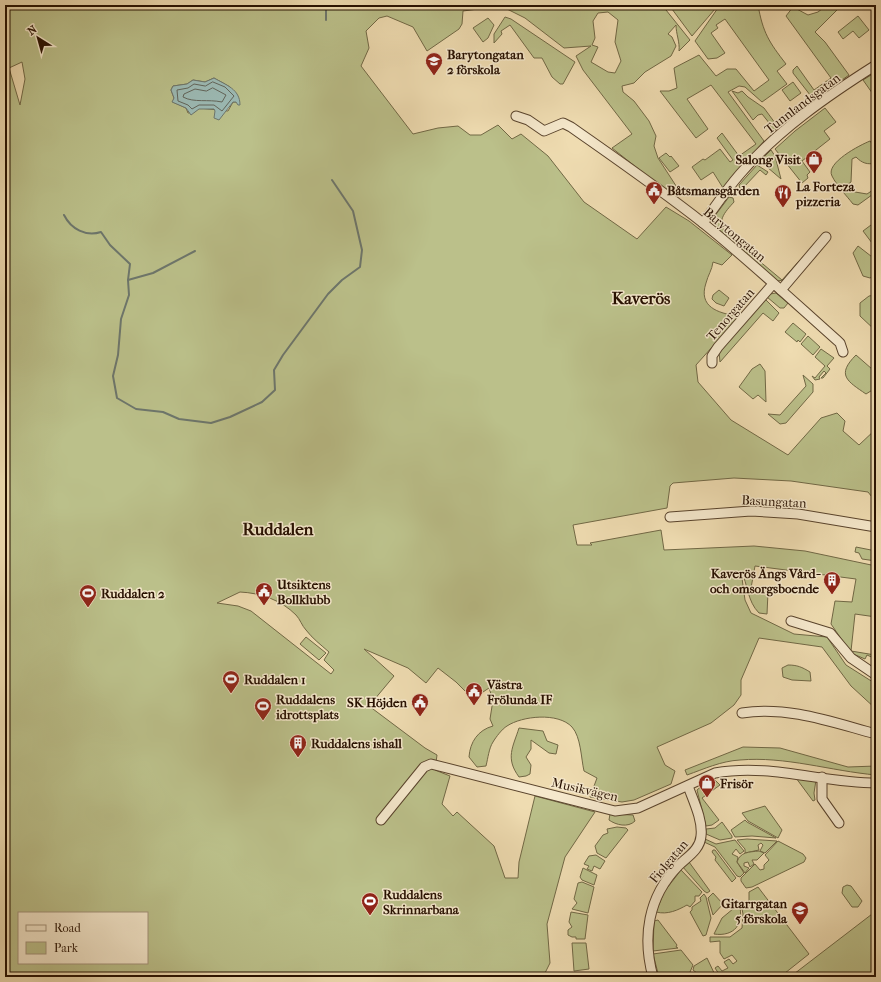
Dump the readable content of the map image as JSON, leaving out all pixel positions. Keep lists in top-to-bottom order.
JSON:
{
  "streets": {
    "street": [
      "Tunnlandsgatan",
      "Barytongatan",
      "Tenorgatan",
      "Basungatan",
      "Musikvägen",
      "Fiolgatan"
    ]
  },
  "crossings": [
    ["Tunnlandsgatan", "Barytongatan"],
    ["Barytongatan", "Tenorgatan"],
    ["Musikvägen", "Fiolgatan"]
  ],
  "districts": ["Kaverös", "Ruddalen"],
  "places": {
    "school or university": ["Barytongatan 2 förskola", "Gitarrgatan 5 förskola"],
    "shop": ["Salong Visit", "Frisör"],
    "public building": [
      "Båtsmansgården",
      "Utsiktens Bollklubb",
      "Västra Frölunda IF",
      "SK Höjden"
    ],
    "restaurant": ["La Forteza pizzeria"],
    "building": ["Kaverös Ängs Vård- och omsorgsboende", "Ruddalens ishall"],
    "sports": [
      "Ruddalen 2",
      "Ruddalen 1",
      "Ruddalens idrottsplats",
      "Ruddalens Skrinnarbana"
    ]
  },
  "legend": ["Road", "Park"],
  "north": "top left"
}
